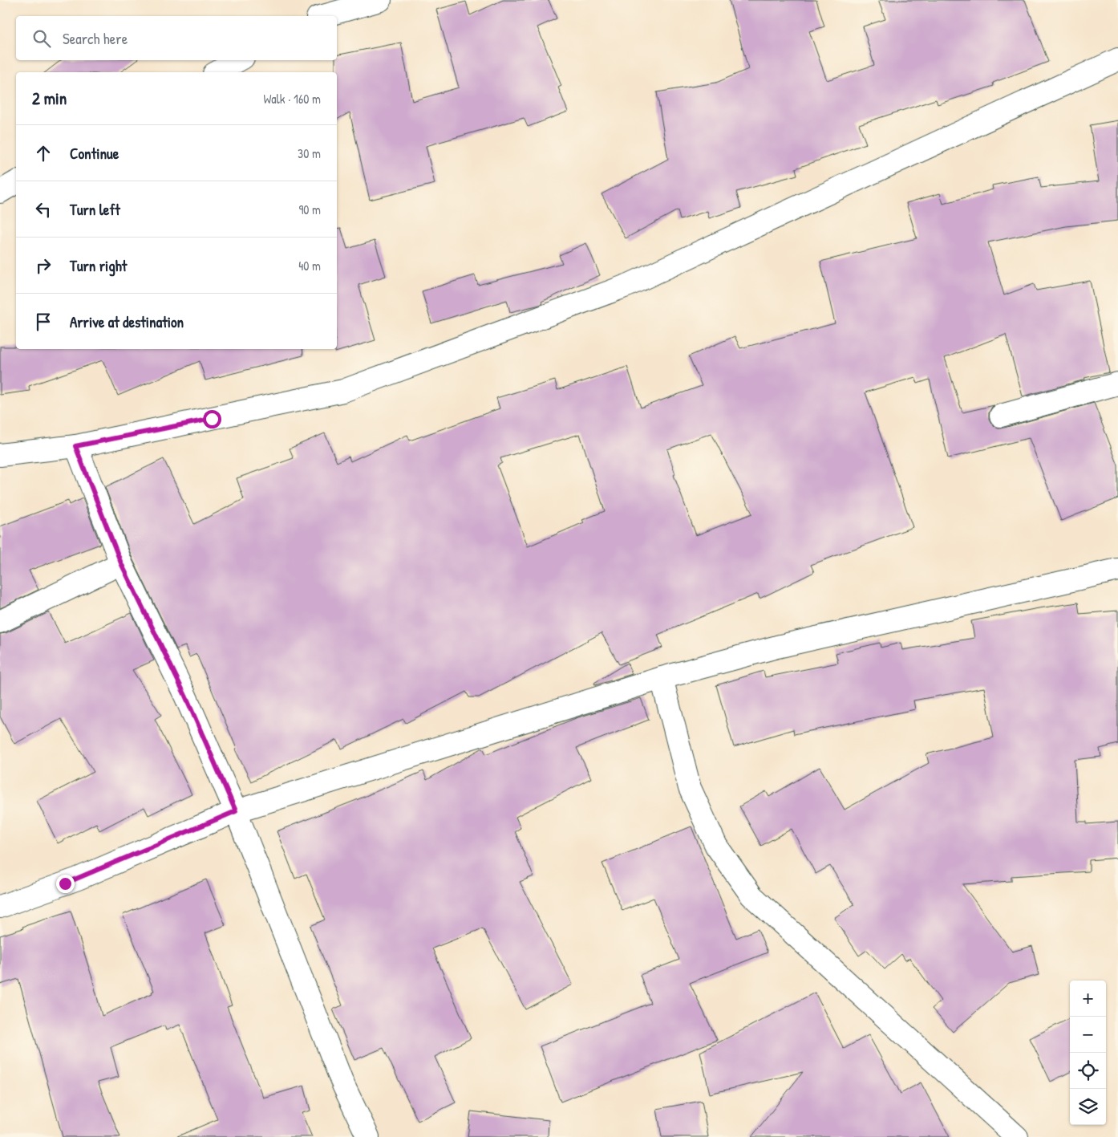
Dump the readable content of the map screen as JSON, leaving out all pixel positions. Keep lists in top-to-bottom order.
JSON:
{
  "page": {
    "search": "Search here",
    "heading": ["2 min", "Walk · 160 m"],
    "list": [
      ["Continue", "30 m"],
      ["Turn left", "90 m"],
      ["Turn right", "40 m"],
      "Arrive at destination"
    ],
    "map_buttons": ["+", "−"]
  }
}
